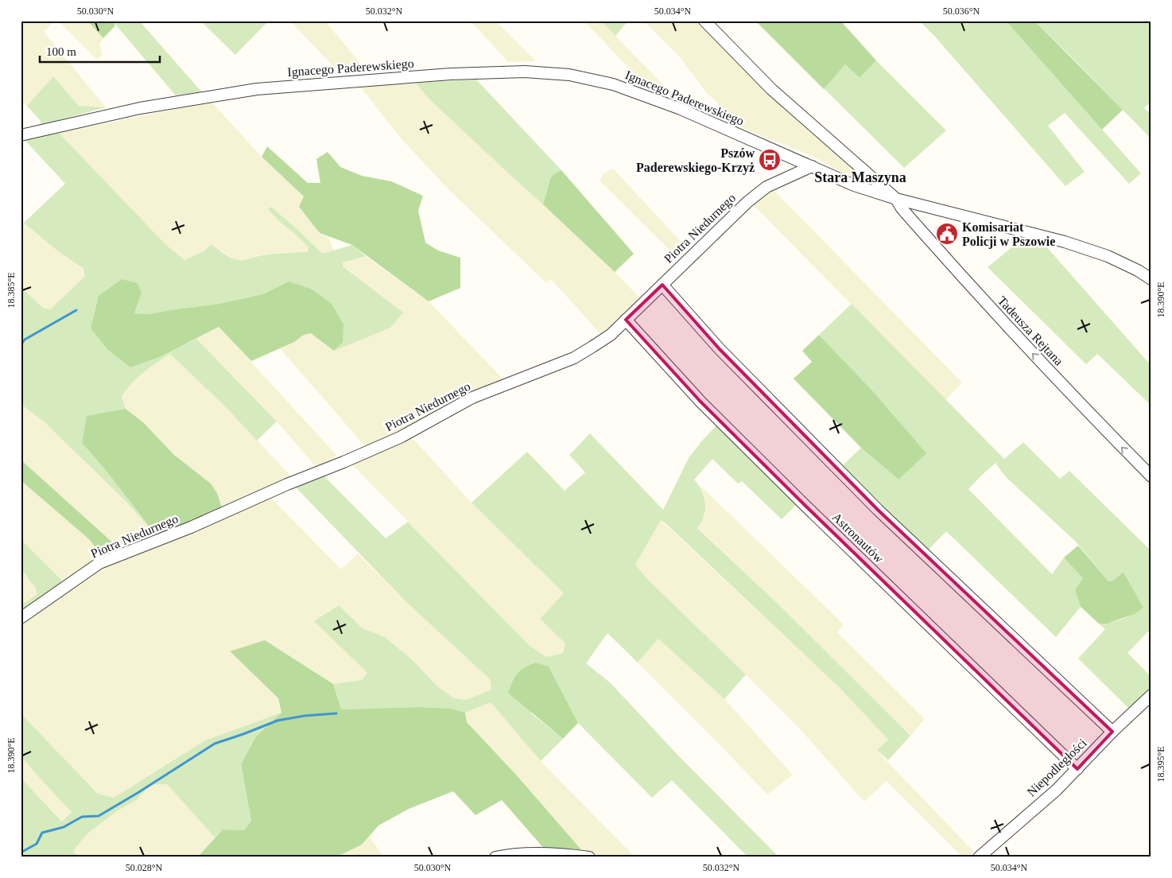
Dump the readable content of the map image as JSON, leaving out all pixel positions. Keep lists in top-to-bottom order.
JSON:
{
  "streets": {
    "street": [
      "Ignacego Paderewskiego",
      "Piotra Niedurnego",
      "Tadeusza Rejtana",
      "Astronautów",
      "Niepodległości"
    ]
  },
  "crossings": [
    ["Ignacego Paderewskiego", "Piotra Niedurnego"],
    ["Ignacego Paderewskiego", "Tadeusza Rejtana"],
    ["Piotra Niedurnego", "Astronautów"],
    ["Astronautów", "Niepodległości"]
  ],
  "one_way": ["Tadeusza Rejtana"],
  "districts": ["Stara Maszyna"],
  "places": {
    "bus stop": ["Pszów Paderewskiego-Krzyż"],
    "public building": ["Komisariat Policji w Pszowie"]
  },
  "scale_bar": "100 m",
  "coordinates": [
    "50.030°N",
    "50.032°N",
    "50.034°N",
    "50.036°N",
    "18.385°E",
    "18.390°E",
    "18.395°E",
    "50.028°N"
  ]
}
